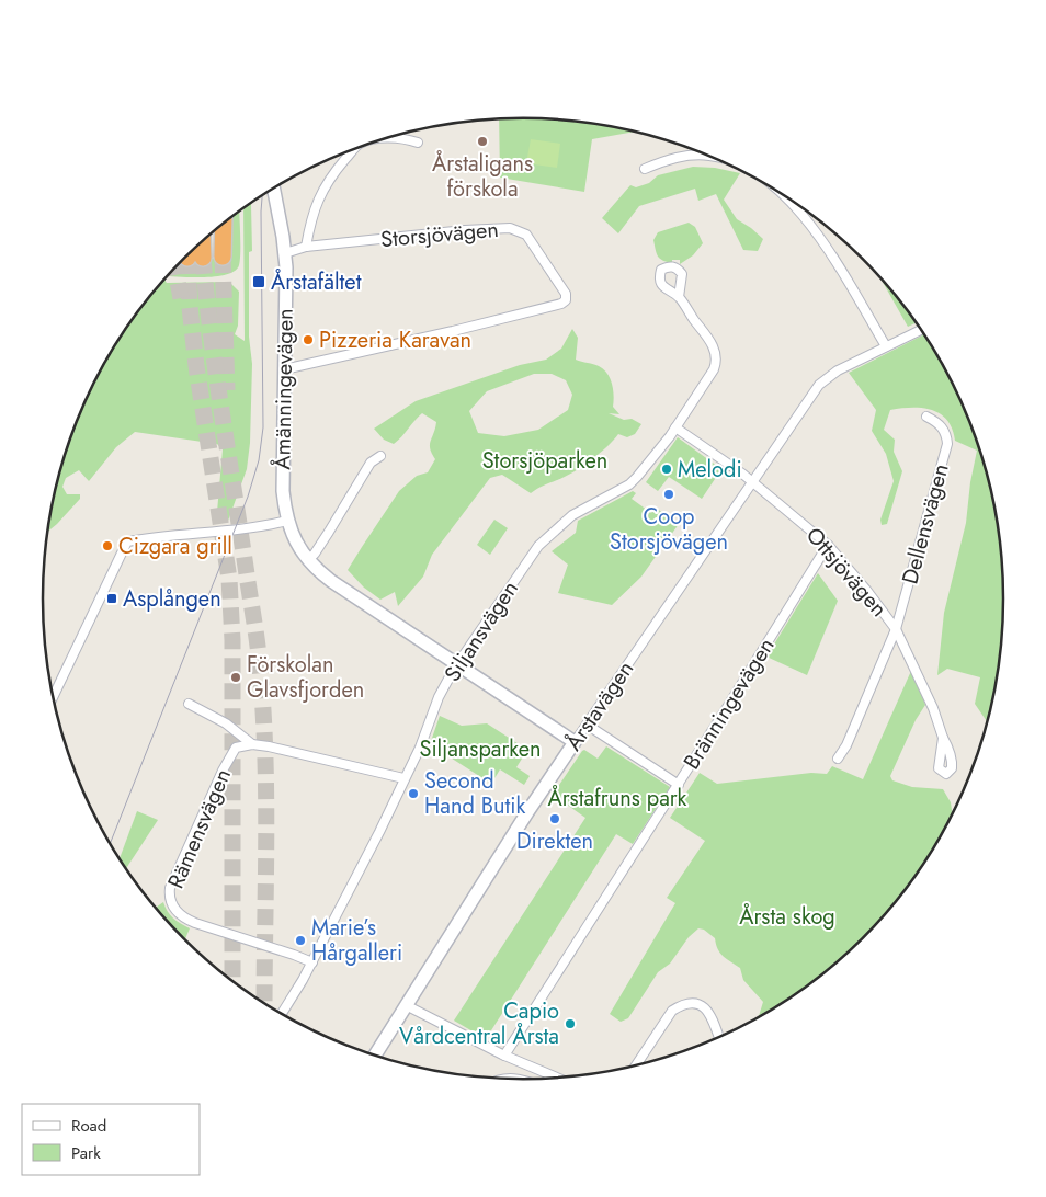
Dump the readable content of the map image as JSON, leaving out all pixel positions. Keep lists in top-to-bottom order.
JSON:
{
  "streets": {
    "street": [
      "Storsjövägen",
      "Åmänningevägen",
      "Dellensvägen",
      "Ottsjövägen",
      "Siljansvägen",
      "Bränningevägen",
      "Årstavägen",
      "Rämensvägen"
    ]
  },
  "crossings": [
    ["Storsjövägen", "Åmänningevägen"],
    ["Åmänningevägen", "Siljansvägen"],
    ["Åmänningevägen", "Årstavägen"],
    ["Dellensvägen", "Ottsjövägen"],
    ["Ottsjövägen", "Siljansvägen"],
    ["Ottsjövägen", "Bränningevägen"],
    ["Ottsjövägen", "Årstavägen"],
    ["Siljansvägen", "Rämensvägen"]
  ],
  "parks": [
    "Storsjöparken",
    "Siljansparken",
    "Årstafruns park",
    "Årsta skog"
  ],
  "places": {
    "other": [
      "Årstaligans förskola",
      "Pizzeria Karavan",
      "Melodi",
      "Coop Storsjövägen",
      "Cizgara grill",
      "Förskolan Glavsfjorden",
      "Second Hand Butik",
      "Direkten",
      "Marie’s Hårgalleri",
      "Capio Vårdcentral Årsta"
    ],
    "transit": ["Årstafältet", "Asplången"]
  },
  "legend": ["Road", "Park"]
}
